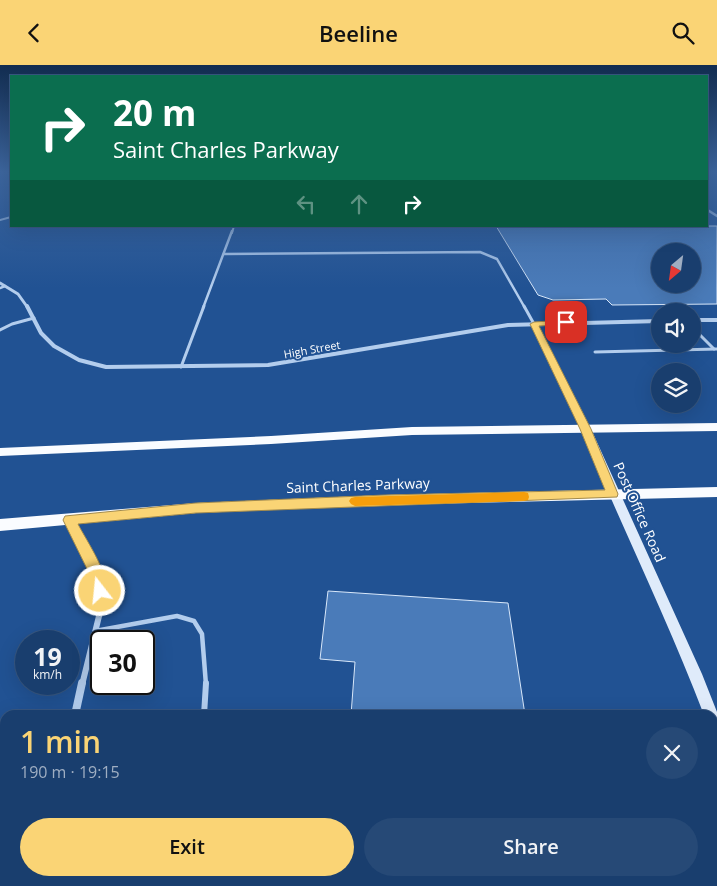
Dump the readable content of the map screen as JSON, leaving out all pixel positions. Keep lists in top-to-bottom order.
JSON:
{
  "streets": {
    "main road": ["Saint Charles Parkway"],
    "street": ["High Street", "Post Office Road"]
  },
  "crossings": [
    ["High Street", "Post Office Road"],
    ["Saint Charles Parkway", "Post Office Road"]
  ],
  "north": "bottom left",
  "page": {
    "header": "Beeline",
    "turn": ["20 m", "Saint Charles Parkway"],
    "speed": "19 km/h",
    "limit": "30",
    "heading": ["1 min", "190 m · 19:15"],
    "buttons": ["Exit", "Share"]
  }
}
